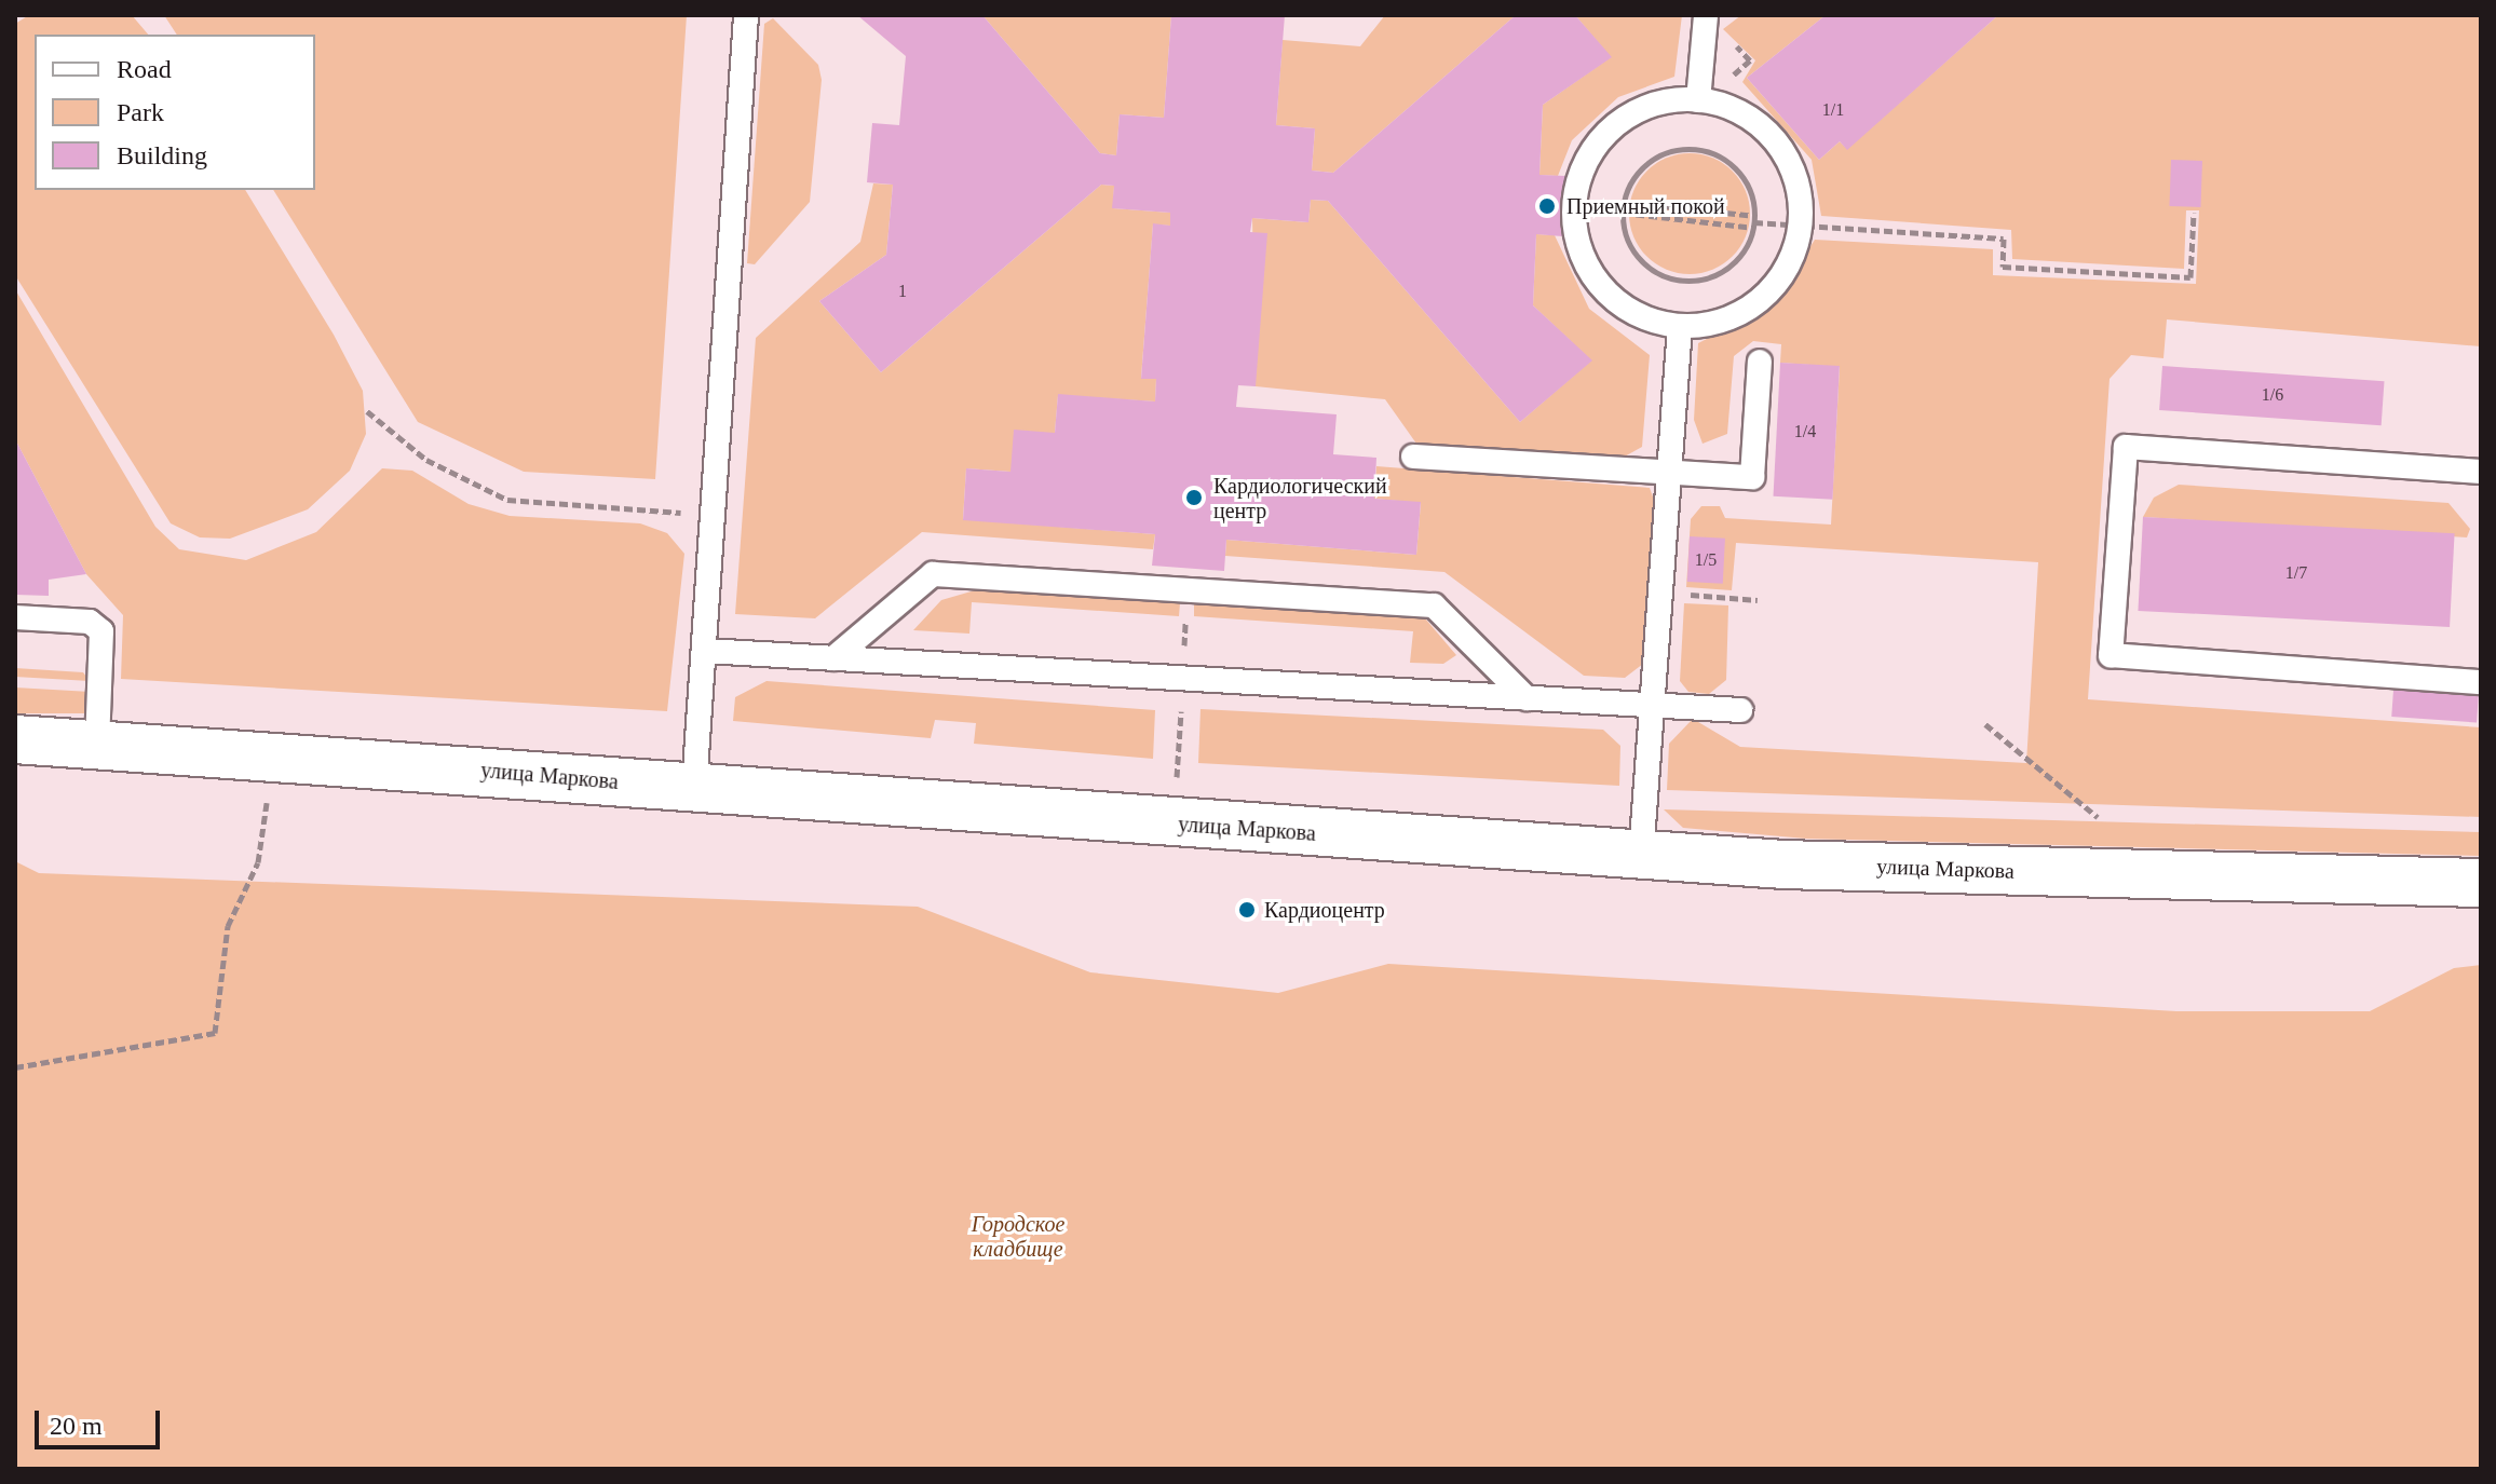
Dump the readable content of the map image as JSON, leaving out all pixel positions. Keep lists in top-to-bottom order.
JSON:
{
  "streets": {
    "street": ["улица Маркова"]
  },
  "parks": ["Городское кладбище"],
  "places": ["Приемный покой", "Кардиологический центр", "Кардиоцентр"],
  "house_numbers": [
    "1/1",
    "1",
    "1/6",
    "1/4",
    "1/5",
    "1/7"
  ],
  "legend": ["Road", "Park", "Building"],
  "scale_bar": "20 m"
}
